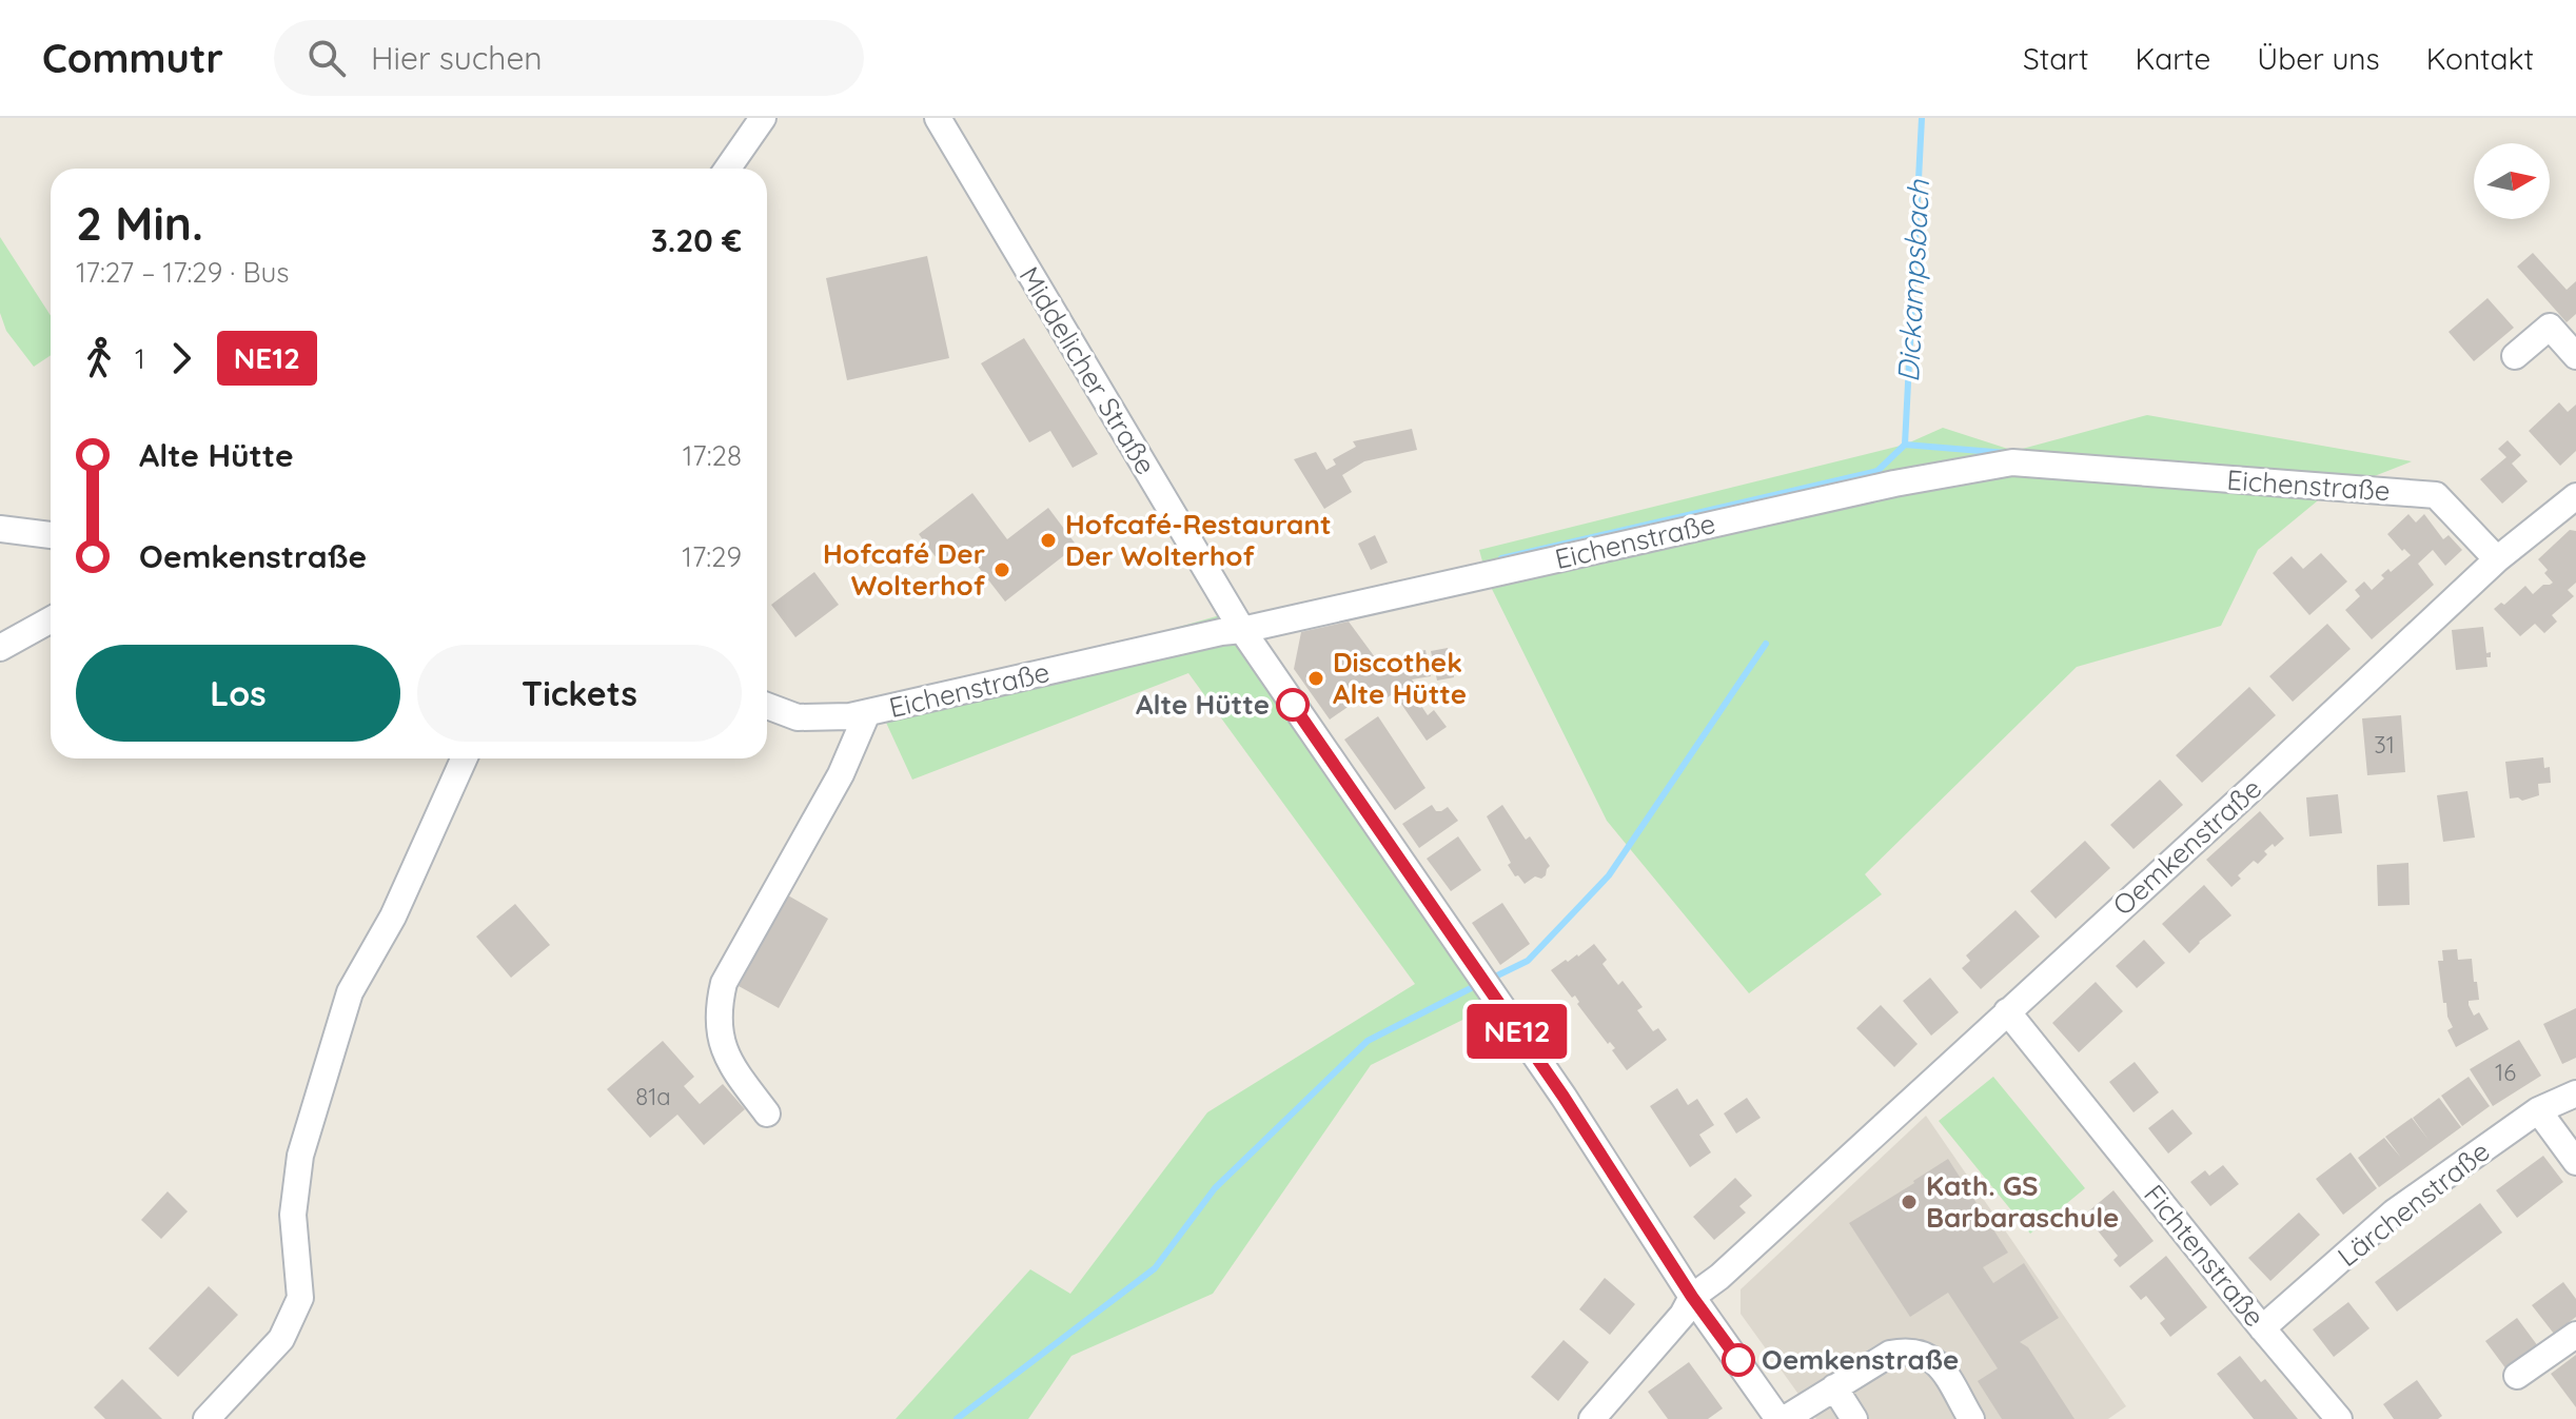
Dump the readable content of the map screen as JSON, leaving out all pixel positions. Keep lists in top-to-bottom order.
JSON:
{
  "streets": {
    "street": [
      "Middelicher Straße",
      "Eichenstraße",
      "Oemkenstraße",
      "Lärchenstraße",
      "Fichtenstraße"
    ]
  },
  "crossings": [
    ["Middelicher Straße", "Eichenstraße"],
    ["Middelicher Straße", "Oemkenstraße"],
    ["Eichenstraße", "Oemkenstraße"],
    ["Oemkenstraße", "Fichtenstraße"],
    ["Lärchenstraße", "Fichtenstraße"]
  ],
  "water": ["Dickampsbach"],
  "places": [
    "Hofcafé-Restaurant Der Wolterhof",
    "Hofcafé Der Wolterhof",
    "Discothek Alte Hütte",
    "Alte Hütte",
    "Kath. GS Barbaraschule",
    "Oemkenstraße"
  ],
  "lines": ["bus line NE12"],
  "house_numbers": ["31", "16", "81a"],
  "north": "right",
  "page": {
    "header": "Commutr",
    "search": "Hier suchen",
    "nav": [
      "Start",
      "Karte",
      "Über uns",
      "Kontakt"
    ],
    "on_map": "NE12",
    "heading": ["2 Min.", "17:27 – 17:29 · Bus", "3.20 €"],
    "legs": ["1", "NE12"],
    "list": [
      {
        "name": "Alte Hütte",
        "value": "17:28"
      },
      {
        "name": "Oemkenstraße",
        "value": "17:29"
      }
    ],
    "buttons": ["Los", "Tickets"]
  }
}
